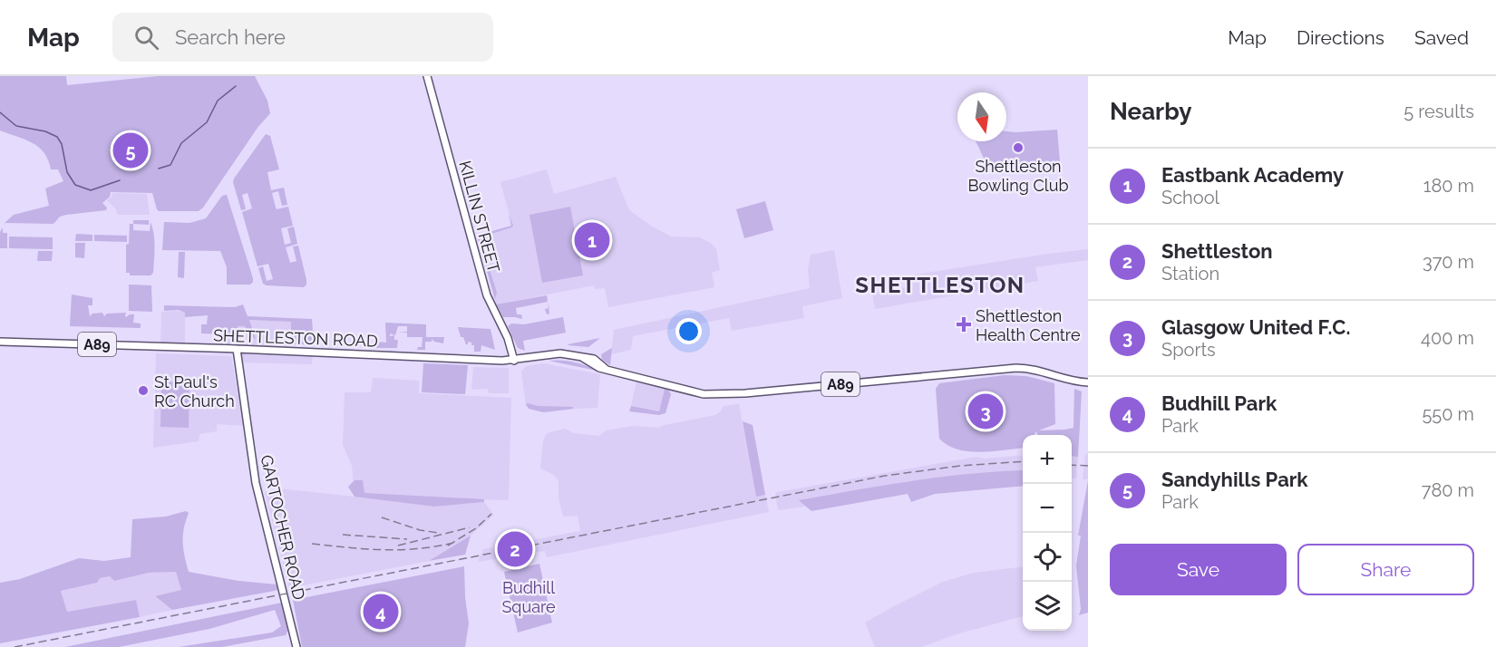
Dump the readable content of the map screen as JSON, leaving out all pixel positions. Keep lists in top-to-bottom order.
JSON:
{
  "streets": {
    "main road": [
      "KILLIN STREET",
      "SHETTLESTON ROAD",
      "A89",
      "GARTOCHER ROAD"
    ]
  },
  "crossings": [
    ["KILLIN STREET", "SHETTLESTON ROAD"],
    ["SHETTLESTON ROAD", "GARTOCHER ROAD"]
  ],
  "districts": ["SHETTLESTON"],
  "parks": ["Budhill Square"],
  "places": {
    "other": ["Shettleston Bowling Club", "St Paul's RC Church"],
    "health": ["Shettleston Health Centre"]
  },
  "north": "bottom",
  "page": {
    "header": "Map",
    "search": "Search here",
    "nav": ["Map", "Directions", "Saved"],
    "heading": ["Nearby", "5 results"],
    "pins": [
      "5",
      "1",
      "3",
      "2",
      "4"
    ],
    "list": [
      {
        "mark": "1",
        "name": "Eastbank Academy",
        "note": "School",
        "value": "180 m"
      },
      {
        "mark": "2",
        "name": "Shettleston",
        "note": "Station",
        "value": "370 m"
      },
      {
        "mark": "3",
        "name": "Glasgow United F.C.",
        "note": "Sports",
        "value": "400 m"
      },
      {
        "mark": "4",
        "name": "Budhill Park",
        "note": "Park",
        "value": "550 m"
      },
      {
        "mark": "5",
        "name": "Sandyhills Park",
        "note": "Park",
        "value": "780 m"
      }
    ],
    "map_buttons": ["+", "−"],
    "buttons": ["Save", "Share"]
  }
}
